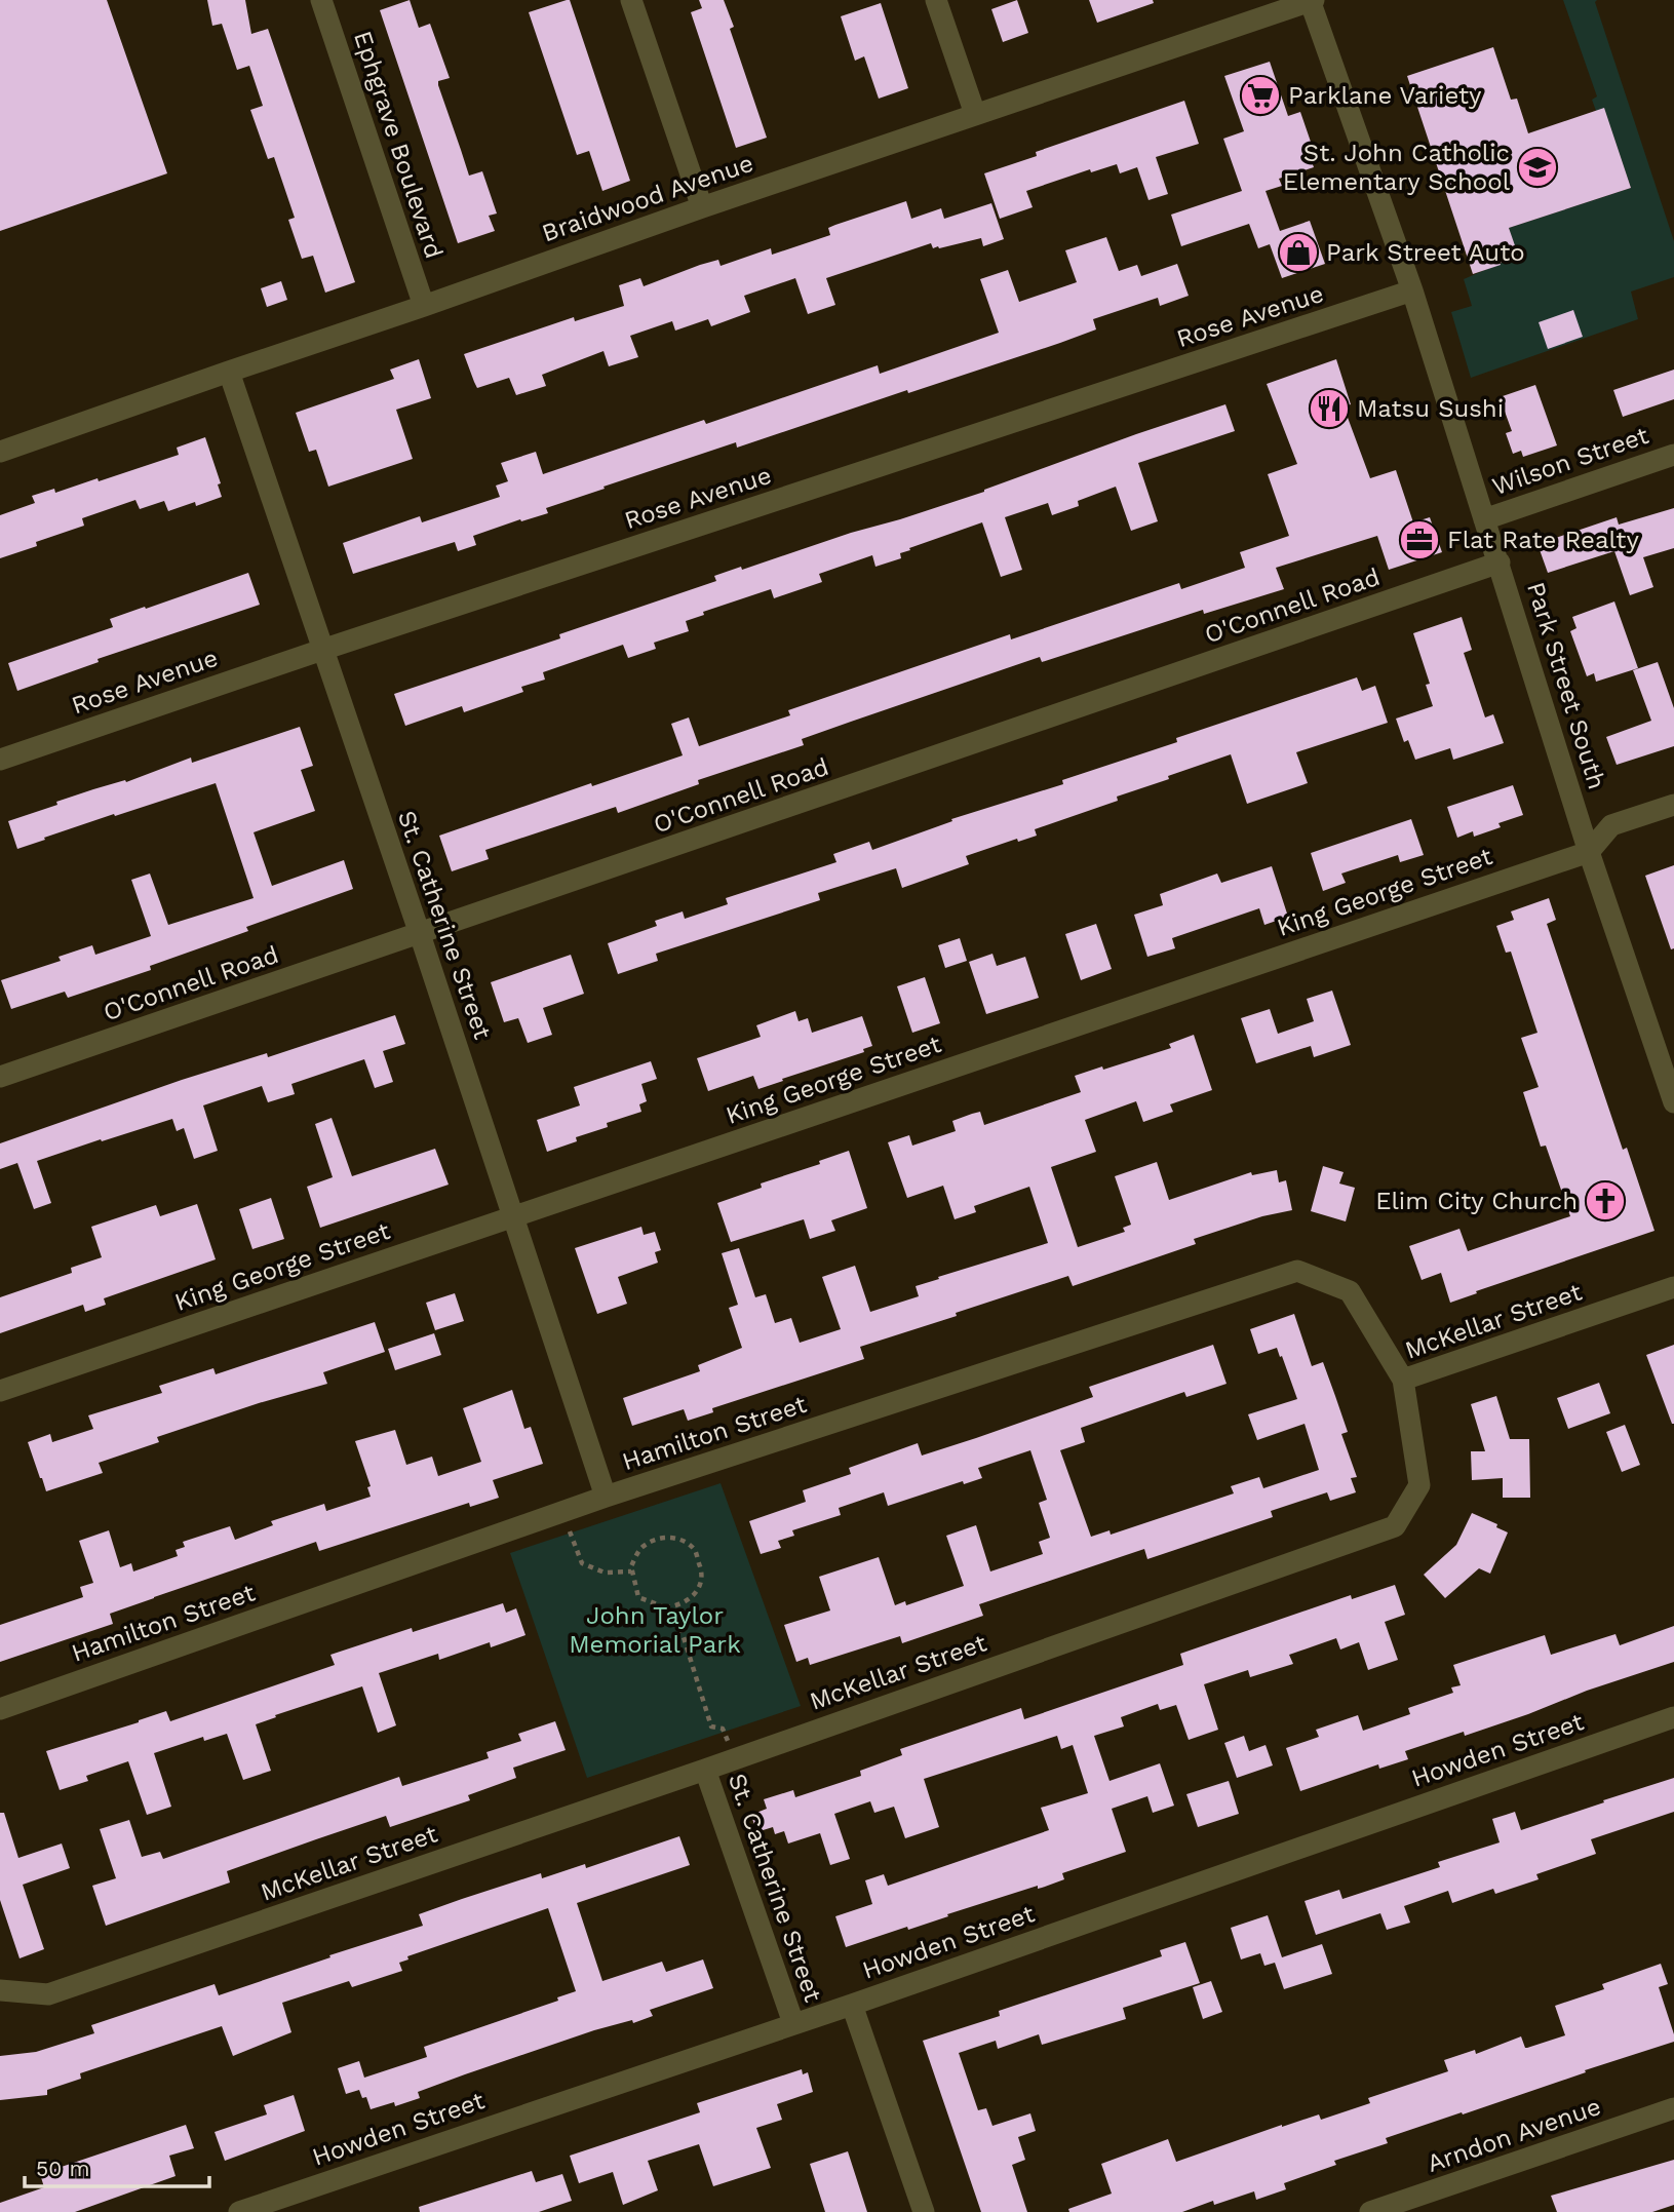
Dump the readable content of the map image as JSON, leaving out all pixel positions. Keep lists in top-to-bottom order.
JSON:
{
  "streets": {
    "street": [
      "Ephgrave Boulevard",
      "Braidwood Avenue",
      "Rose Avenue",
      "Wilson Street",
      "O'Connell Road",
      "Park Street South",
      "King George Street",
      "St. Catherine Street",
      "McKellar Street",
      "Hamilton Street",
      "Howden Street",
      "Arndon Avenue"
    ]
  },
  "crossings": [
    ["Ephgrave Boulevard", "Braidwood Avenue"],
    ["Braidwood Avenue", "Park Street South"],
    ["Braidwood Avenue", "St. Catherine Street"],
    ["Rose Avenue", "Park Street South"],
    ["Rose Avenue", "St. Catherine Street"],
    ["Wilson Street", "Park Street South"],
    ["O'Connell Road", "Park Street South"],
    ["O'Connell Road", "St. Catherine Street"],
    ["Park Street South", "King George Street"],
    ["King George Street", "St. Catherine Street"],
    ["St. Catherine Street", "McKellar Street"],
    ["St. Catherine Street", "Hamilton Street"],
    ["St. Catherine Street", "Howden Street"],
    ["McKellar Street", "Hamilton Street"]
  ],
  "parks": ["John Taylor Memorial Park"],
  "places": {
    "supermarket": ["Parklane Variety"],
    "school or university": ["St. John Catholic Elementary School"],
    "shop": ["Park Street Auto"],
    "restaurant": ["Matsu Sushi"],
    "office": ["Flat Rate Realty"],
    "church": ["Elim City Church"]
  },
  "scale_bar": "50 m"
}
